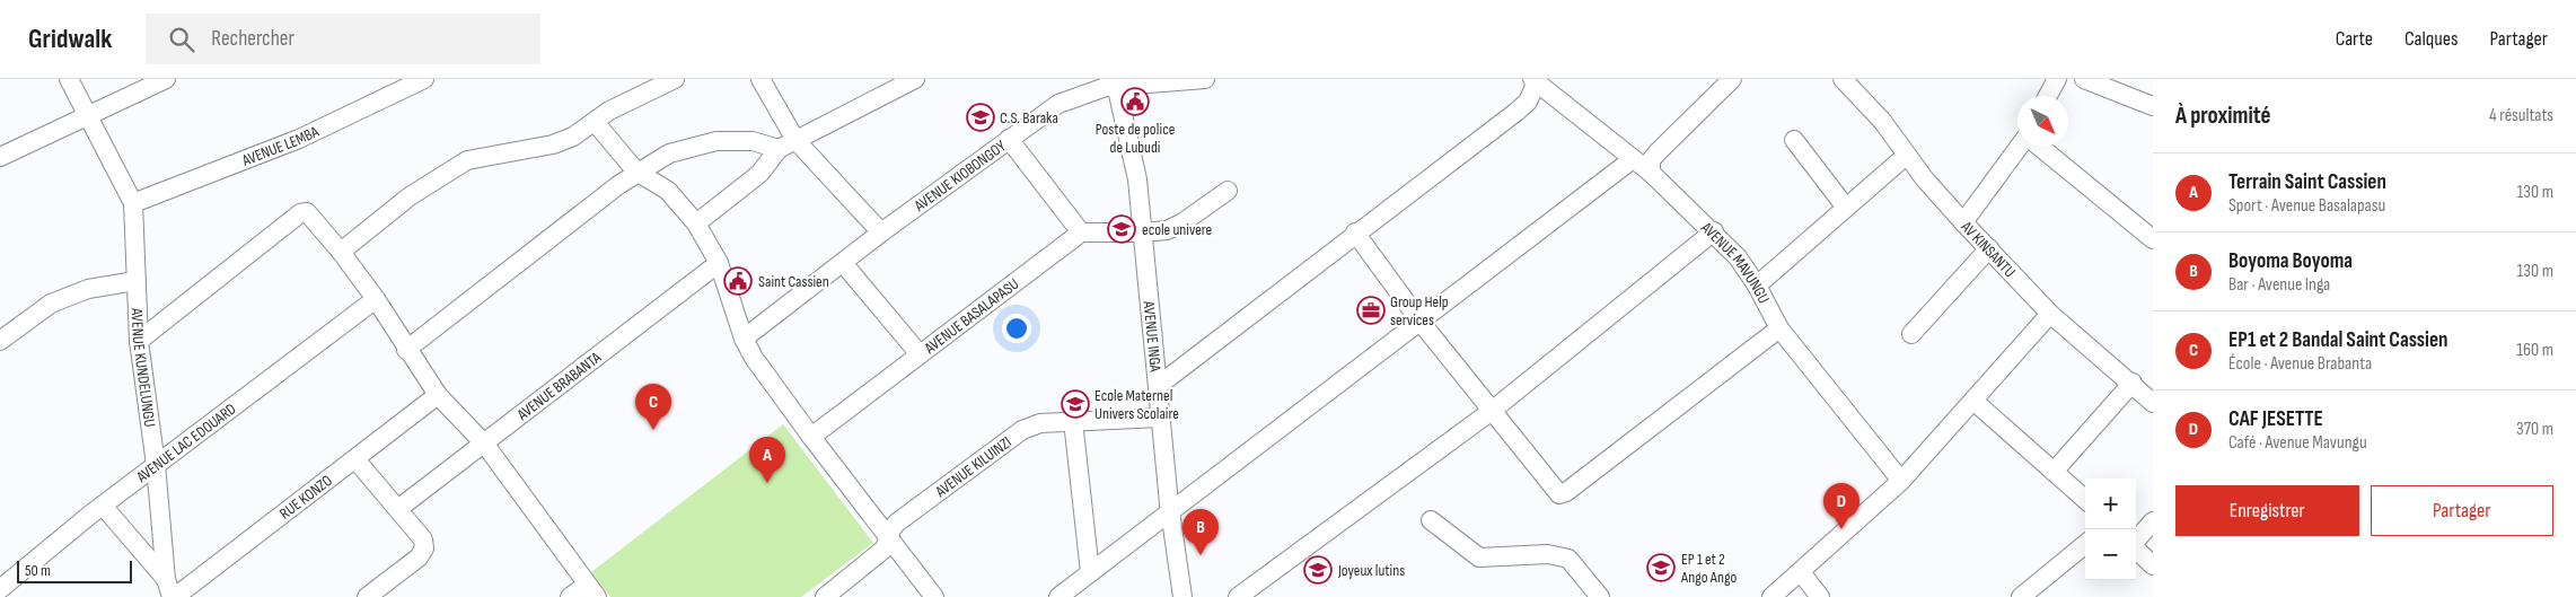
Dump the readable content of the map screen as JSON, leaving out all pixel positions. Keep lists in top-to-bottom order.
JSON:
{
  "streets": {
    "street": [
      "AVENUE LEMBA",
      "AVENUE KIOBONGOY",
      "AV KINSANTU",
      "AVENUE MAVUNGU",
      "AVENUE BASALAPASU",
      "AVENUE INGA",
      "AVENUE KUNDELUNGU",
      "AVENUE BRABANTA",
      "AVENUE LAC EDOUARD",
      "AVENUE KILUINZI",
      "RUE KONZO"
    ]
  },
  "crossings": [
    ["AVENUE LEMBA", "AVENUE KUNDELUNGU"],
    ["AVENUE KIOBONGOY", "AVENUE INGA"],
    ["AVENUE INGA", "AVENUE KILUINZI"],
    ["AVENUE KUNDELUNGU", "AVENUE LAC EDOUARD"],
    ["AVENUE KUNDELUNGU", "RUE KONZO"]
  ],
  "places": {
    "public building": ["Poste de police de Lubudi", "Saint Cassien"],
    "school or university": [
      "C.S. Baraka",
      "ecole univere",
      "Ecole Maternel Univers Scolaire",
      "EP 1 et 2 Ango Ango",
      "Joyeux lutins"
    ],
    "office": ["Group Help services"]
  },
  "scale_bar": "50 m",
  "north": "bottom right",
  "page": {
    "header": "Gridwalk",
    "search": "Rechercher",
    "nav": ["Carte", "Calques", "Partager"],
    "heading": ["À proximité", "4 résultats"],
    "list": [
      {
        "mark": "A",
        "name": "Terrain Saint Cassien",
        "note": "Sport · Avenue Basalapasu",
        "value": "130 m"
      },
      {
        "mark": "B",
        "name": "Boyoma Boyoma",
        "note": "Bar · Avenue Inga",
        "value": "130 m"
      },
      {
        "mark": "C",
        "name": "EP1 et 2 Bandal Saint Cassien",
        "note": "École · Avenue Brabanta",
        "value": "160 m"
      },
      {
        "mark": "D",
        "name": "CAF JESETTE",
        "note": "Café · Avenue Mavungu",
        "value": "370 m"
      }
    ],
    "pins": [
      "C",
      "A",
      "D",
      "B"
    ],
    "buttons": ["Enregistrer", "Partager"],
    "map_buttons": ["+", "−"],
    "scale": "50 m"
  }
}
